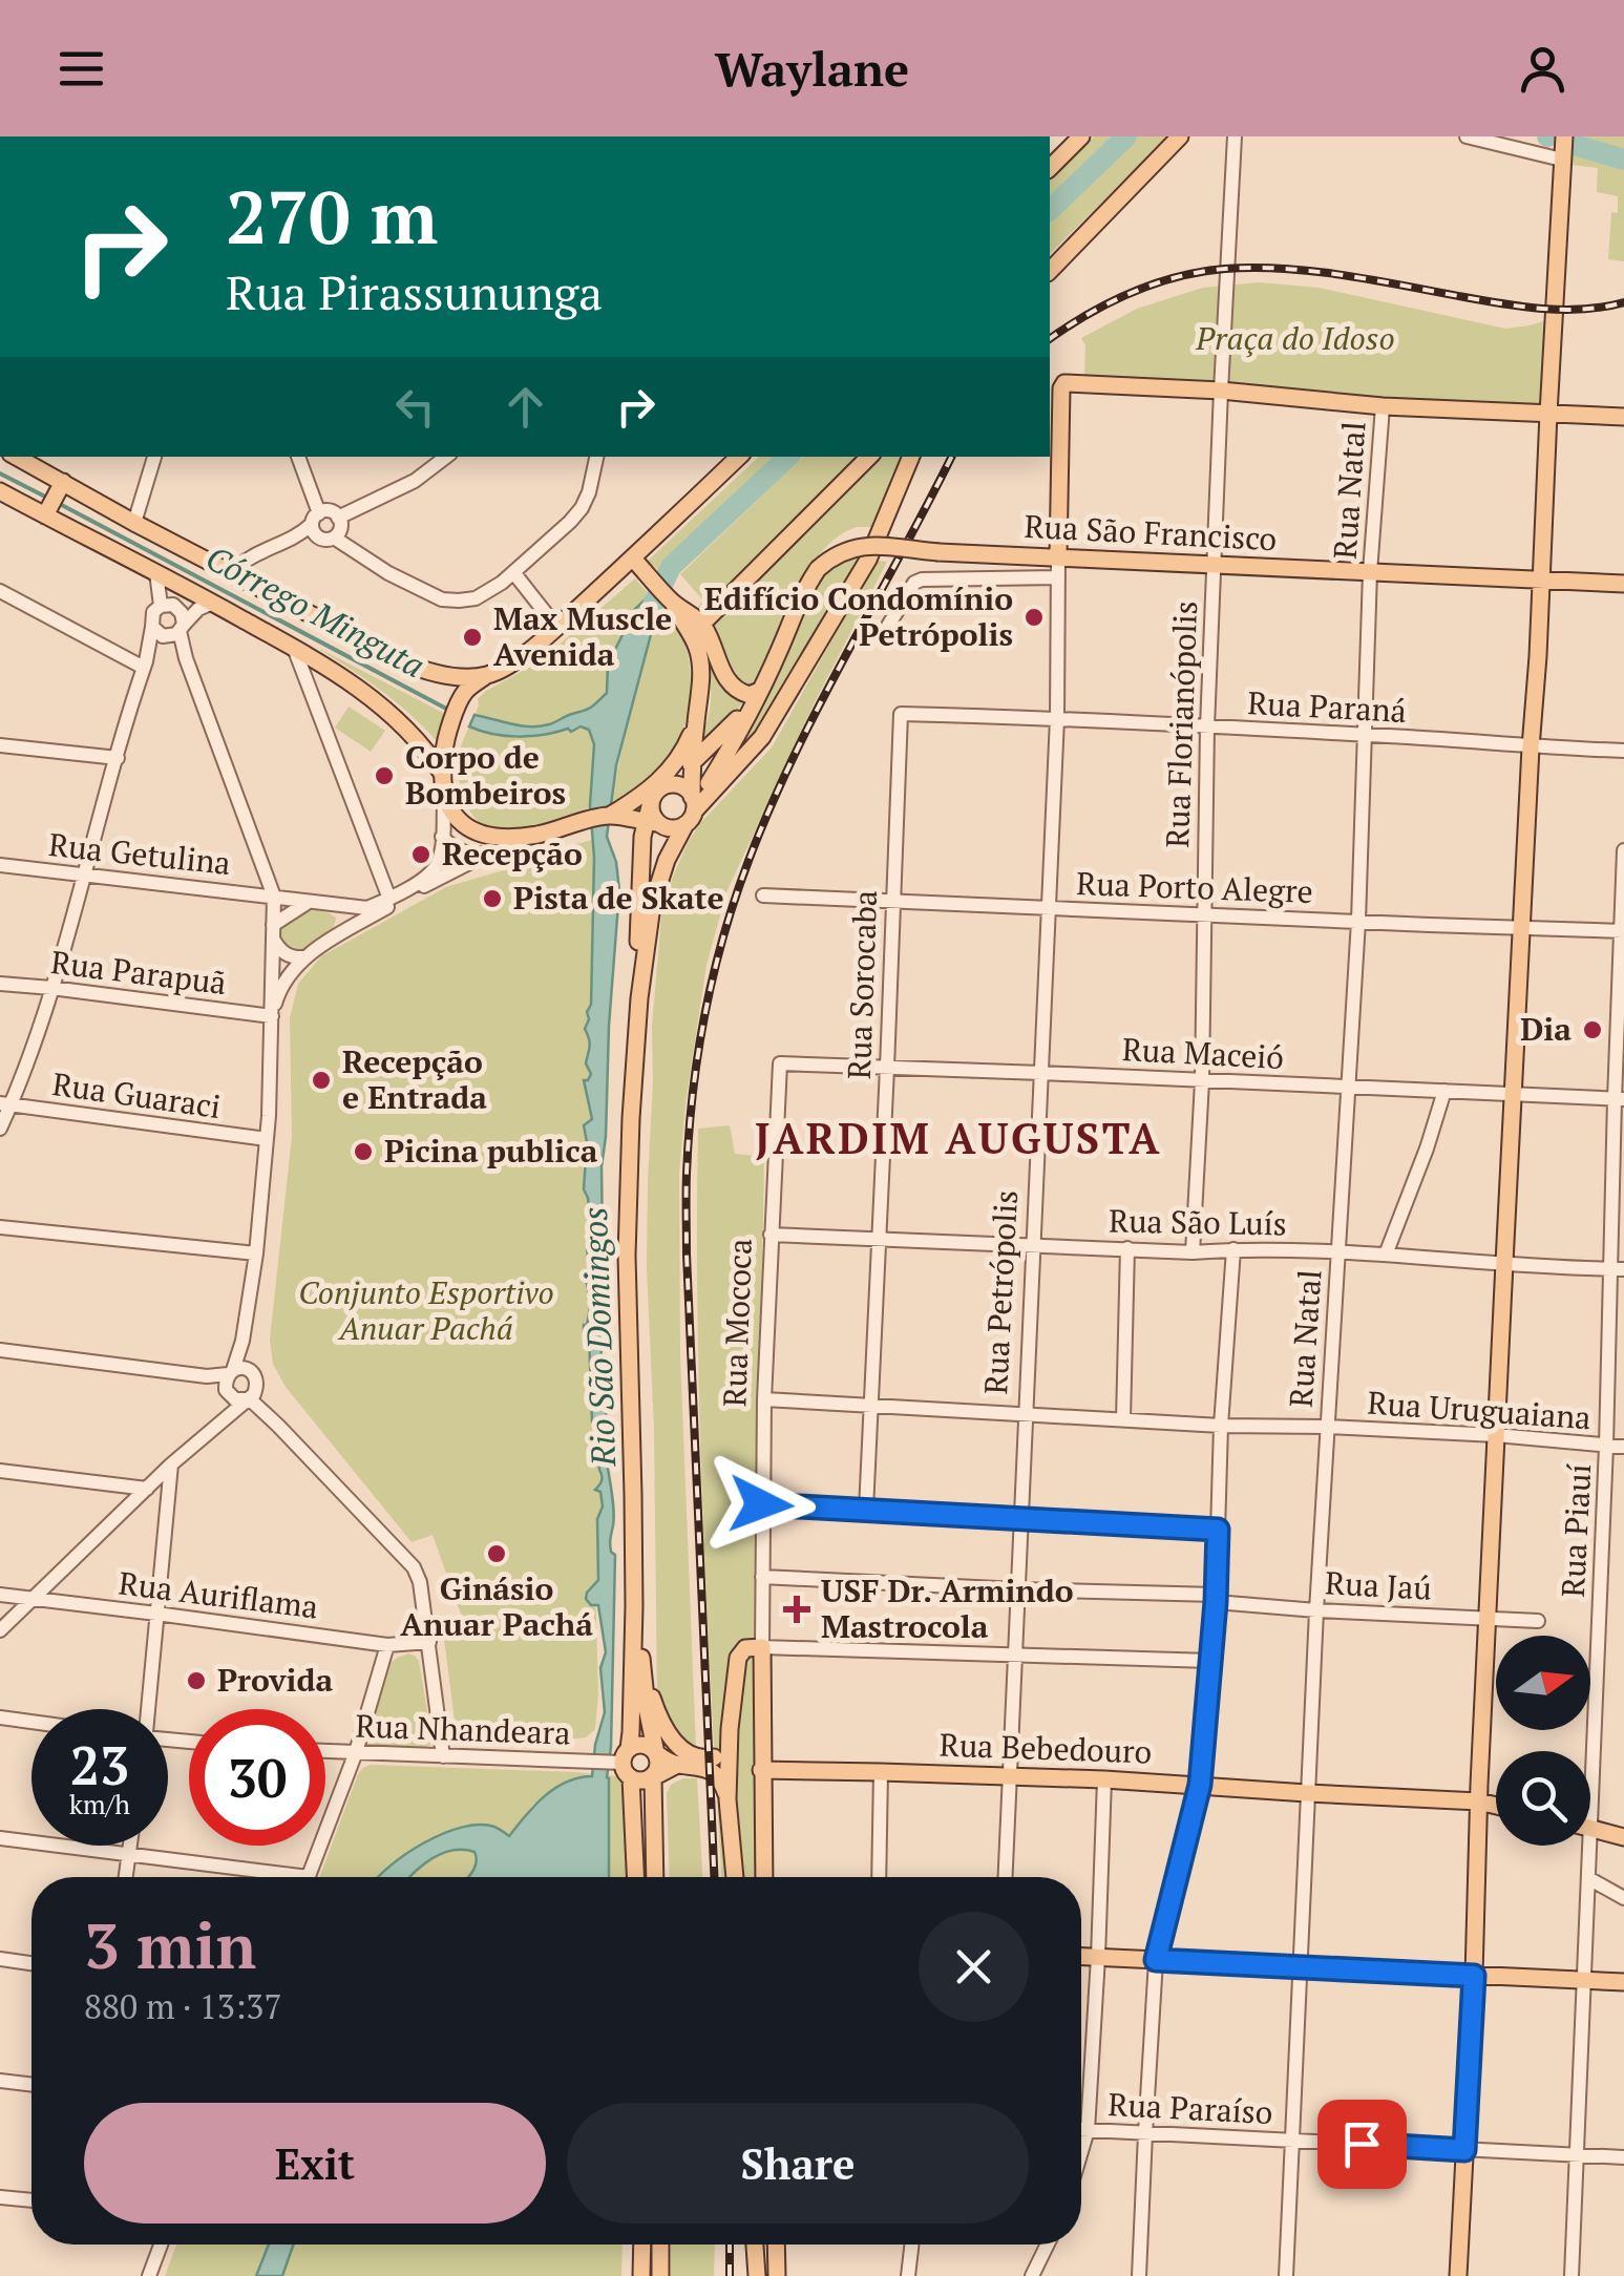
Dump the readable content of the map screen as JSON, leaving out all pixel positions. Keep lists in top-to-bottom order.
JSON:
{
  "streets": {
    "main road": [
      "Rua São Francisco",
      "Rua Petrópolis",
      "Rua Mococa",
      "Rua Bebedouro"
    ],
    "street": [
      "Rua Natal",
      "Rua Paraná",
      "Rua Florianópolis",
      "Rua Getulina",
      "Rua Porto Alegre",
      "Rua Parapuã",
      "Rua Sorocaba",
      "Rua Maceió",
      "Rua Guaraci",
      "Rua São Luís",
      "Rua Uruguaiana",
      "Rua Piauí",
      "Rua Jaú",
      "Rua Auriflama",
      "Rua Nhandeara",
      "Rua Paraíso"
    ]
  },
  "crossings": [
    ["Rua Natal", "Rua São Francisco"],
    ["Rua Natal", "Rua Paraná"],
    ["Rua Natal", "Rua Porto Alegre"],
    ["Rua Natal", "Rua Maceió"],
    ["Rua Natal", "Rua São Luís"],
    ["Rua Natal", "Rua Uruguaiana"],
    ["Rua Natal", "Rua Jaú"],
    ["Rua Natal", "Rua Bebedouro"],
    ["Rua Natal", "Rua Paraíso"],
    ["Rua São Francisco", "Rua Florianópolis"],
    ["Rua São Francisco", "Rua Petrópolis"],
    ["Rua Paraná", "Rua Florianópolis"],
    ["Rua Paraná", "Rua Sorocaba"],
    ["Rua Paraná", "Rua Petrópolis"],
    ["Rua Florianópolis", "Rua Porto Alegre"],
    ["Rua Florianópolis", "Rua Maceió"],
    ["Rua Florianópolis", "Rua São Luís"],
    ["Rua Florianópolis", "Rua Petrópolis"],
    ["Rua Porto Alegre", "Rua Sorocaba"],
    ["Rua Porto Alegre", "Rua Petrópolis"],
    ["Rua Porto Alegre", "Rua Piauí"],
    ["Rua Sorocaba", "Rua Maceió"],
    ["Rua Sorocaba", "Rua São Luís"],
    ["Rua Sorocaba", "Rua Uruguaiana"],
    ["Rua Maceió", "Rua Petrópolis"],
    ["Rua Maceió", "Rua Mococa"],
    ["Rua Maceió", "Rua Piauí"],
    ["Rua São Luís", "Rua Petrópolis"],
    ["Rua São Luís", "Rua Mococa"],
    ["Rua São Luís", "Rua Piauí"],
    ["Rua Petrópolis", "Rua Uruguaiana"],
    ["Rua Petrópolis", "Rua Jaú"],
    ["Rua Petrópolis", "Rua Bebedouro"],
    ["Rua Mococa", "Rua Uruguaiana"],
    ["Rua Mococa", "Rua Jaú"],
    ["Rua Mococa", "Rua Bebedouro"],
    ["Rua Uruguaiana", "Rua Piauí"],
    ["Rua Piauí", "Rua Paraíso"]
  ],
  "districts": ["JARDIM AUGUSTA"],
  "water": ["Córrego Minguta", "Rio São Domingos"],
  "parks": ["Praça do Idoso", "Conjunto Esportivo Anuar Pachá"],
  "places": {
    "other": [
      "Edifício Condomínio Petrópolis",
      "Max Muscle Avenida",
      "Corpo de Bombeiros",
      "Recepção",
      "Pista de Skate",
      "Dia",
      "Recepção e Entrada",
      "Picina publica",
      "Ginásio Anuar Pachá",
      "Provida"
    ],
    "health": ["USF Dr. Armindo Mastrocola"]
  },
  "north": "right",
  "page": {
    "header": "Waylane",
    "turn": ["270 m", "Rua Pirassununga"],
    "speed": "23 km/h",
    "limit": "30",
    "heading": ["3 min", "880 m · 13:37"],
    "buttons": ["Exit", "Share"]
  }
}
